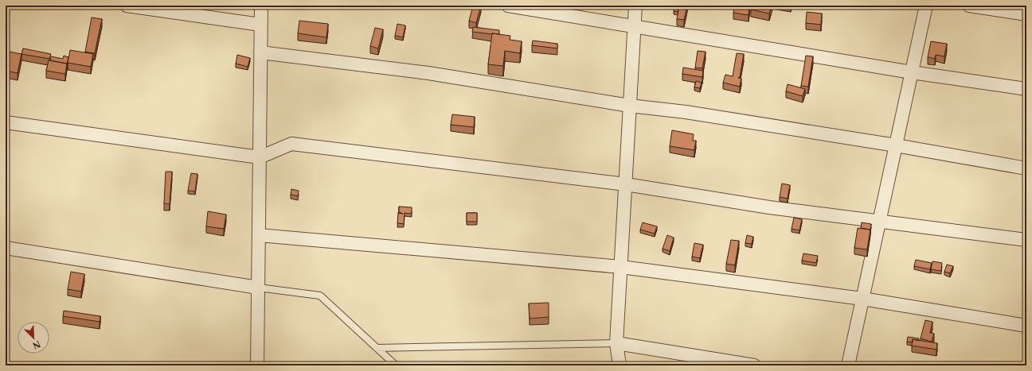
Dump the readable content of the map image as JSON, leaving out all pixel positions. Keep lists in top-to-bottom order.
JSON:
{
  "north": "bottom right"
}
